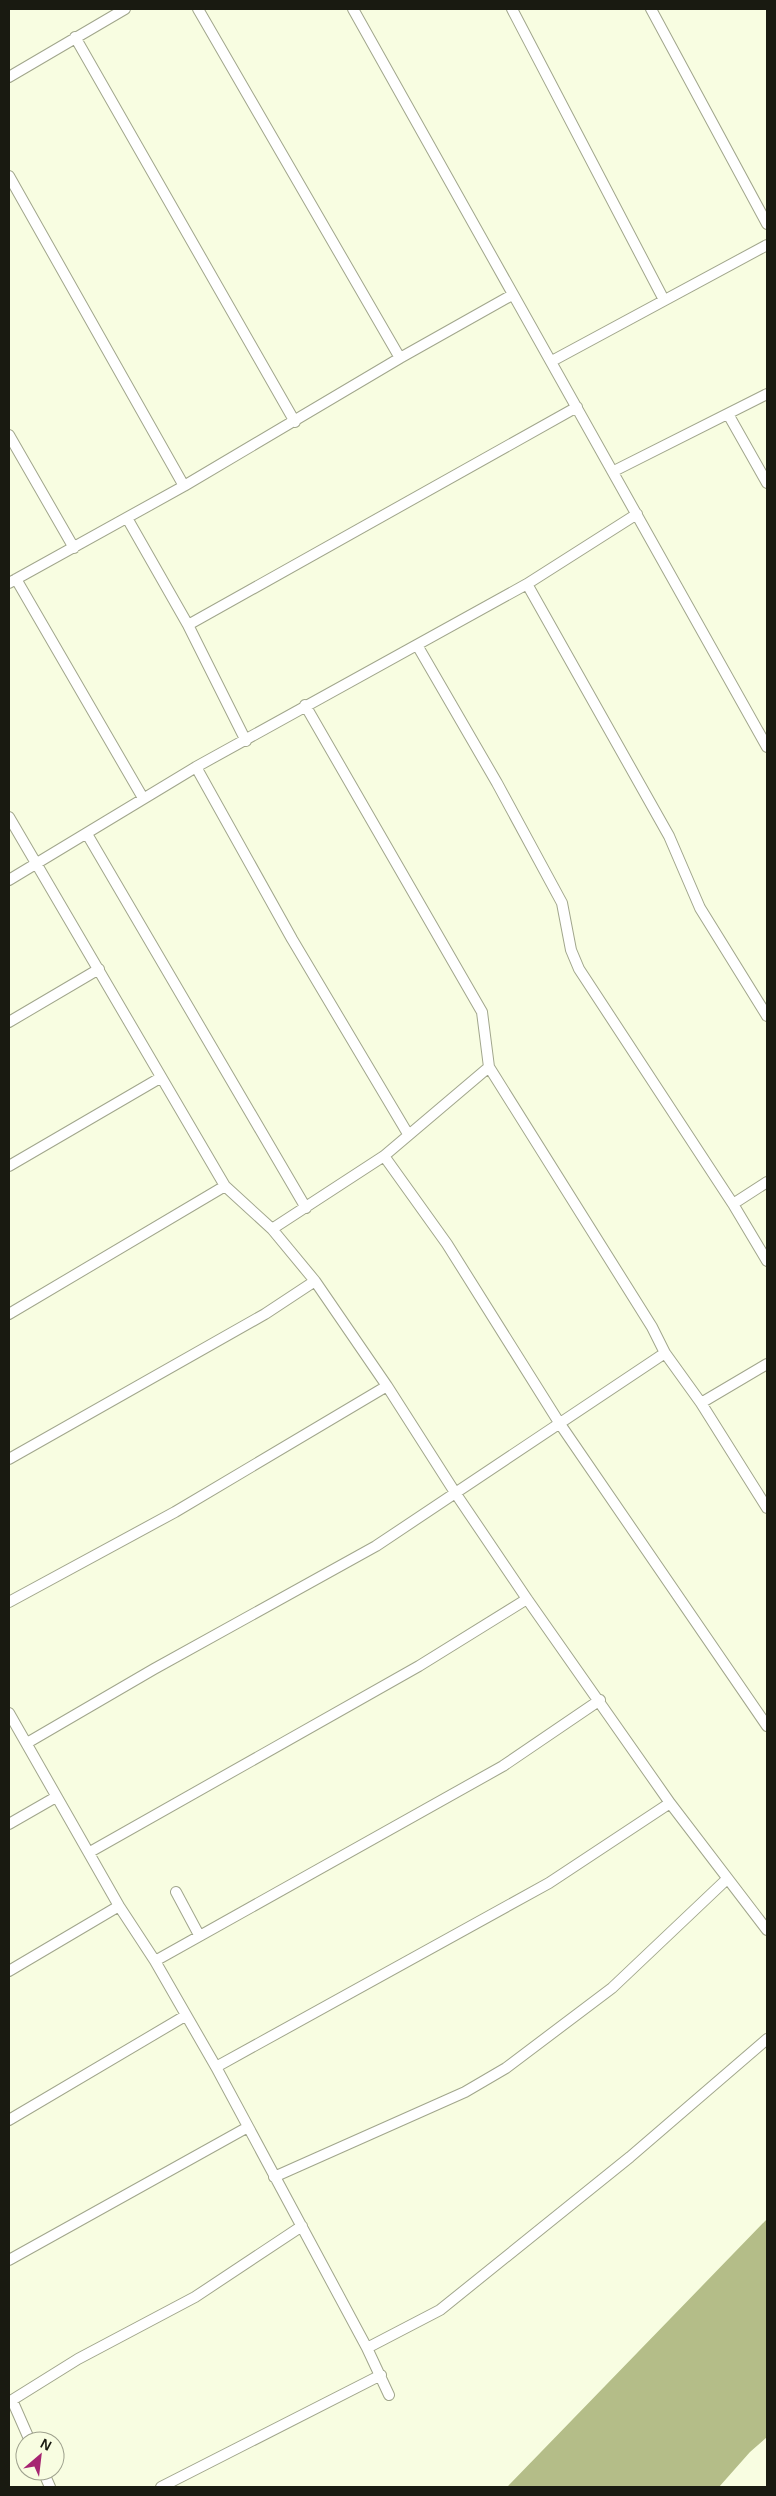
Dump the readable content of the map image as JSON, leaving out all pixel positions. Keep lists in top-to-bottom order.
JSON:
{
  "north": "top right"
}
